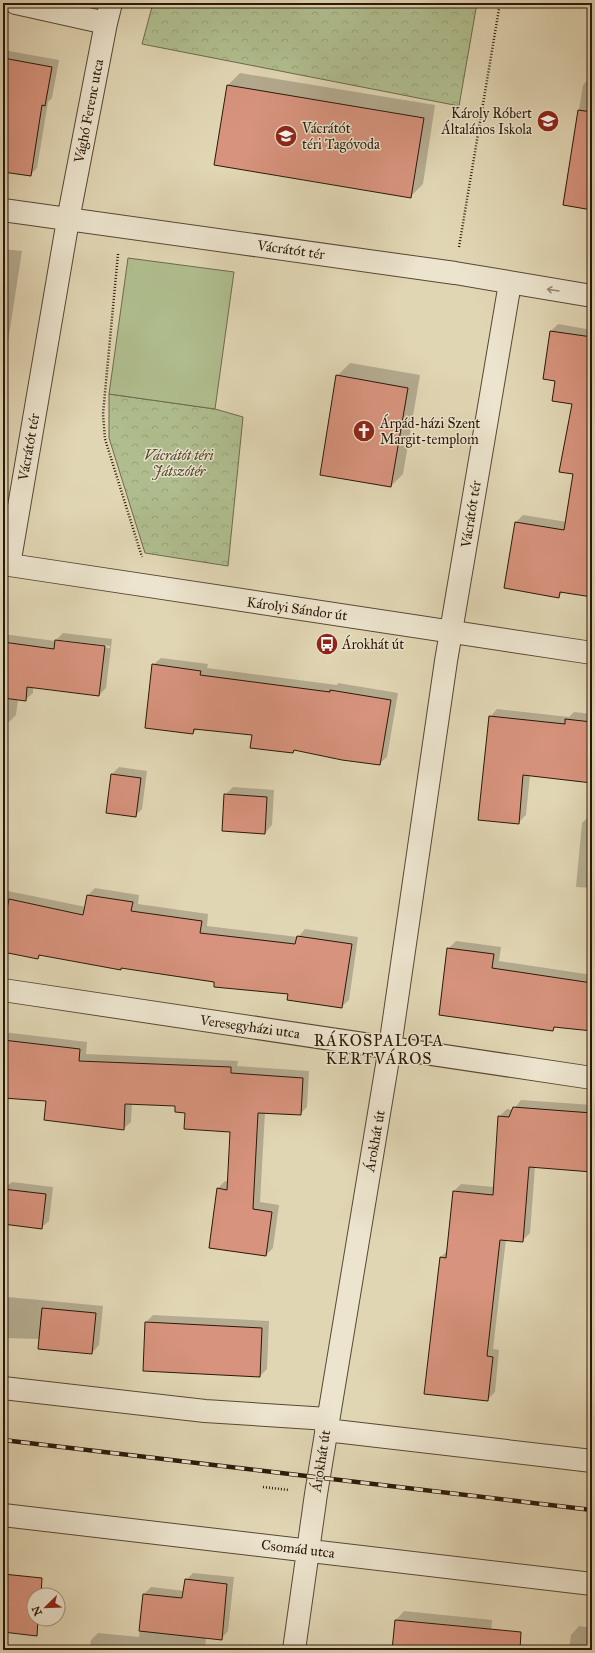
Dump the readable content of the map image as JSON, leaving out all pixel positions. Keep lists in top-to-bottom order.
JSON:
{
  "streets": {
    "street": [
      "Vághó Ferenc utca",
      "Vácrátót tér",
      "Károlyi Sándor út",
      "Veresegyházi utca",
      "Árokhát út",
      "Csomád utca"
    ]
  },
  "crossings": [
    ["Vághó Ferenc utca", "Vácrátót tér"],
    ["Vácrátót tér", "Károlyi Sándor út"],
    ["Vácrátót tér", "Árokhát út"],
    ["Károlyi Sándor út", "Árokhát út"],
    ["Veresegyházi utca", "Árokhát út"],
    ["Árokhát út", "Csomád utca"]
  ],
  "districts": ["RÁKOSPALOTA KERTVÁROS"],
  "parks": ["Vácrátót téri Játszótér"],
  "places": {
    "school or university": ["Károly Róbert Általános Iskola", "Vácrátót téri Tagóvoda"],
    "church": ["Árpád-házi Szent Margit-templom"],
    "bus stop": ["Árokhát út"]
  },
  "north": "bottom left"
}
